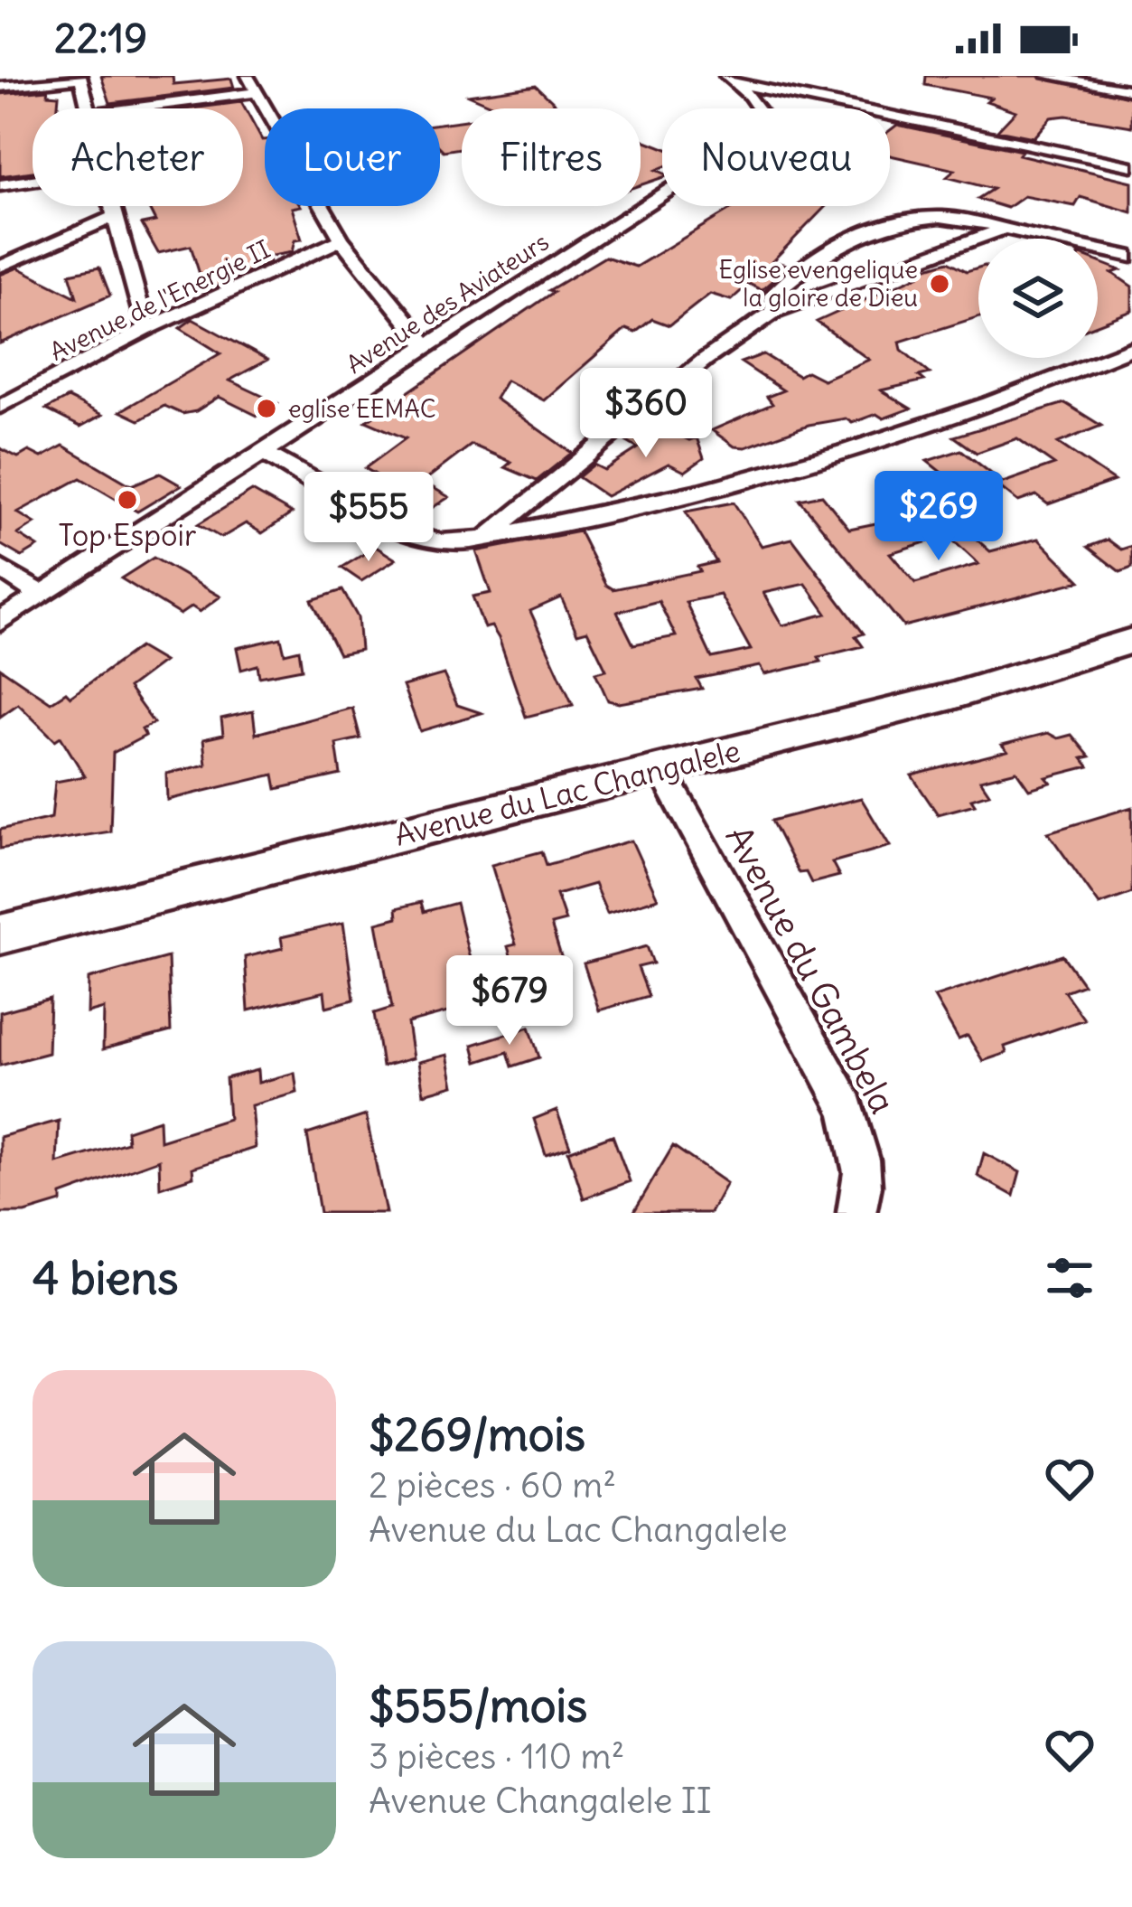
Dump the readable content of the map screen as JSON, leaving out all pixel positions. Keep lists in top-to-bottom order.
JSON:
{
  "streets": {
    "street": [
      "Avenue de l'Energie II",
      "Avenue des Aviateurs",
      "Avenue du Lac Changalele",
      "Avenue du Gambela"
    ]
  },
  "crossings": [
    ["Avenue du Lac Changalele", "Avenue du Gambela"]
  ],
  "places": ["Eglise evengelique la gloire de Dieu", "eglise EEMAC", "Top Espoir"],
  "page": {
    "status": "22:19",
    "chip": [
      "Acheter",
      "Louer",
      "Filtres",
      "Nouveau"
    ],
    "price": [
      "$360",
      "$269",
      "$555",
      "$679"
    ],
    "heading": "4 biens",
    "list": [
      {
        "name": "$269/mois",
        "note": "2 pièces · 60 m² · Avenue du Lac Changalele"
      },
      {
        "name": "$555/mois",
        "note": "3 pièces · 110 m² · Avenue Changalele II"
      }
    ]
  }
}
